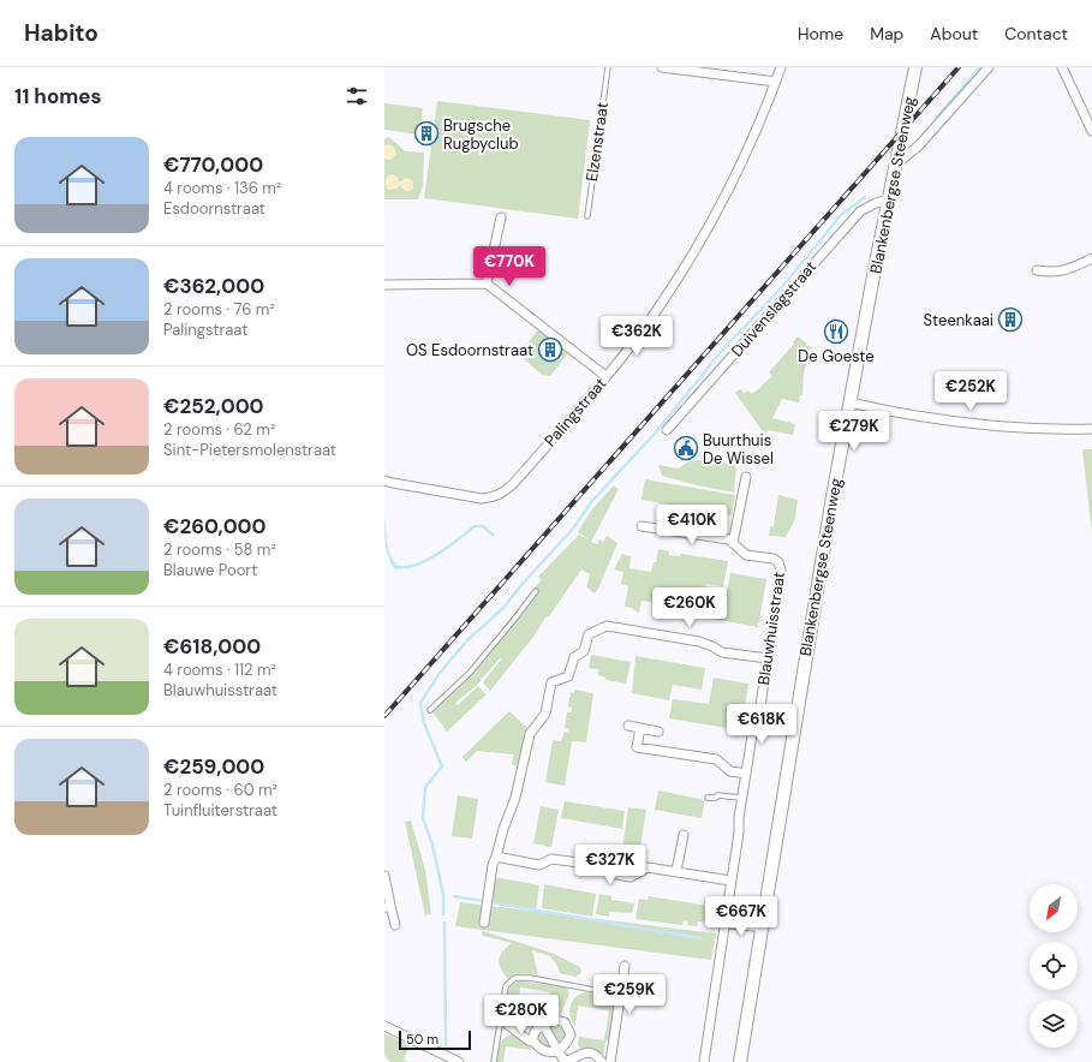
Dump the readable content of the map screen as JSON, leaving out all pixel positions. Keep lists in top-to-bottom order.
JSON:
{
  "streets": {
    "main road": ["Blankenbergse Steenweg"],
    "street": ["Duivenslagstraat", "Palingstraat", "Blauwhuisstraat"],
    "lane": ["Elzenstraat"]
  },
  "crossings": [
    ["Blankenbergse Steenweg", "Duivenslagstraat"]
  ],
  "places": {
    "building": ["Brugsche Rugbyclub", "Steenkaai", "OS Esdoornstraat"],
    "restaurant": ["De Goeste"],
    "public building": ["Buurthuis De Wissel"]
  },
  "scale_bar": "50 m",
  "north": "bottom left",
  "page": {
    "header": "Habito",
    "nav": [
      "Home",
      "Map",
      "About",
      "Contact"
    ],
    "heading": "11 homes",
    "list": [
      {
        "name": "€770,000",
        "note": "4 rooms · 136 m² · Esdoornstraat"
      },
      {
        "name": "€362,000",
        "note": "2 rooms · 76 m² · Palingstraat"
      },
      {
        "name": "€252,000",
        "note": "2 rooms · 62 m² · Sint-Pietersmolenstraat"
      },
      {
        "name": "€260,000",
        "note": "2 rooms · 58 m² · Blauwe Poort"
      },
      {
        "name": "€618,000",
        "note": "4 rooms · 112 m² · Blauwhuisstraat"
      },
      {
        "name": "€259,000",
        "note": "2 rooms · 60 m² · Tuinfluiterstraat"
      }
    ],
    "price": [
      "€770K",
      "€362K",
      "€252K",
      "€279K",
      "€410K",
      "€260K",
      "€618K",
      "€327K",
      "€667K",
      "€259K",
      "€280K"
    ],
    "scale": "50 m"
  }
}
